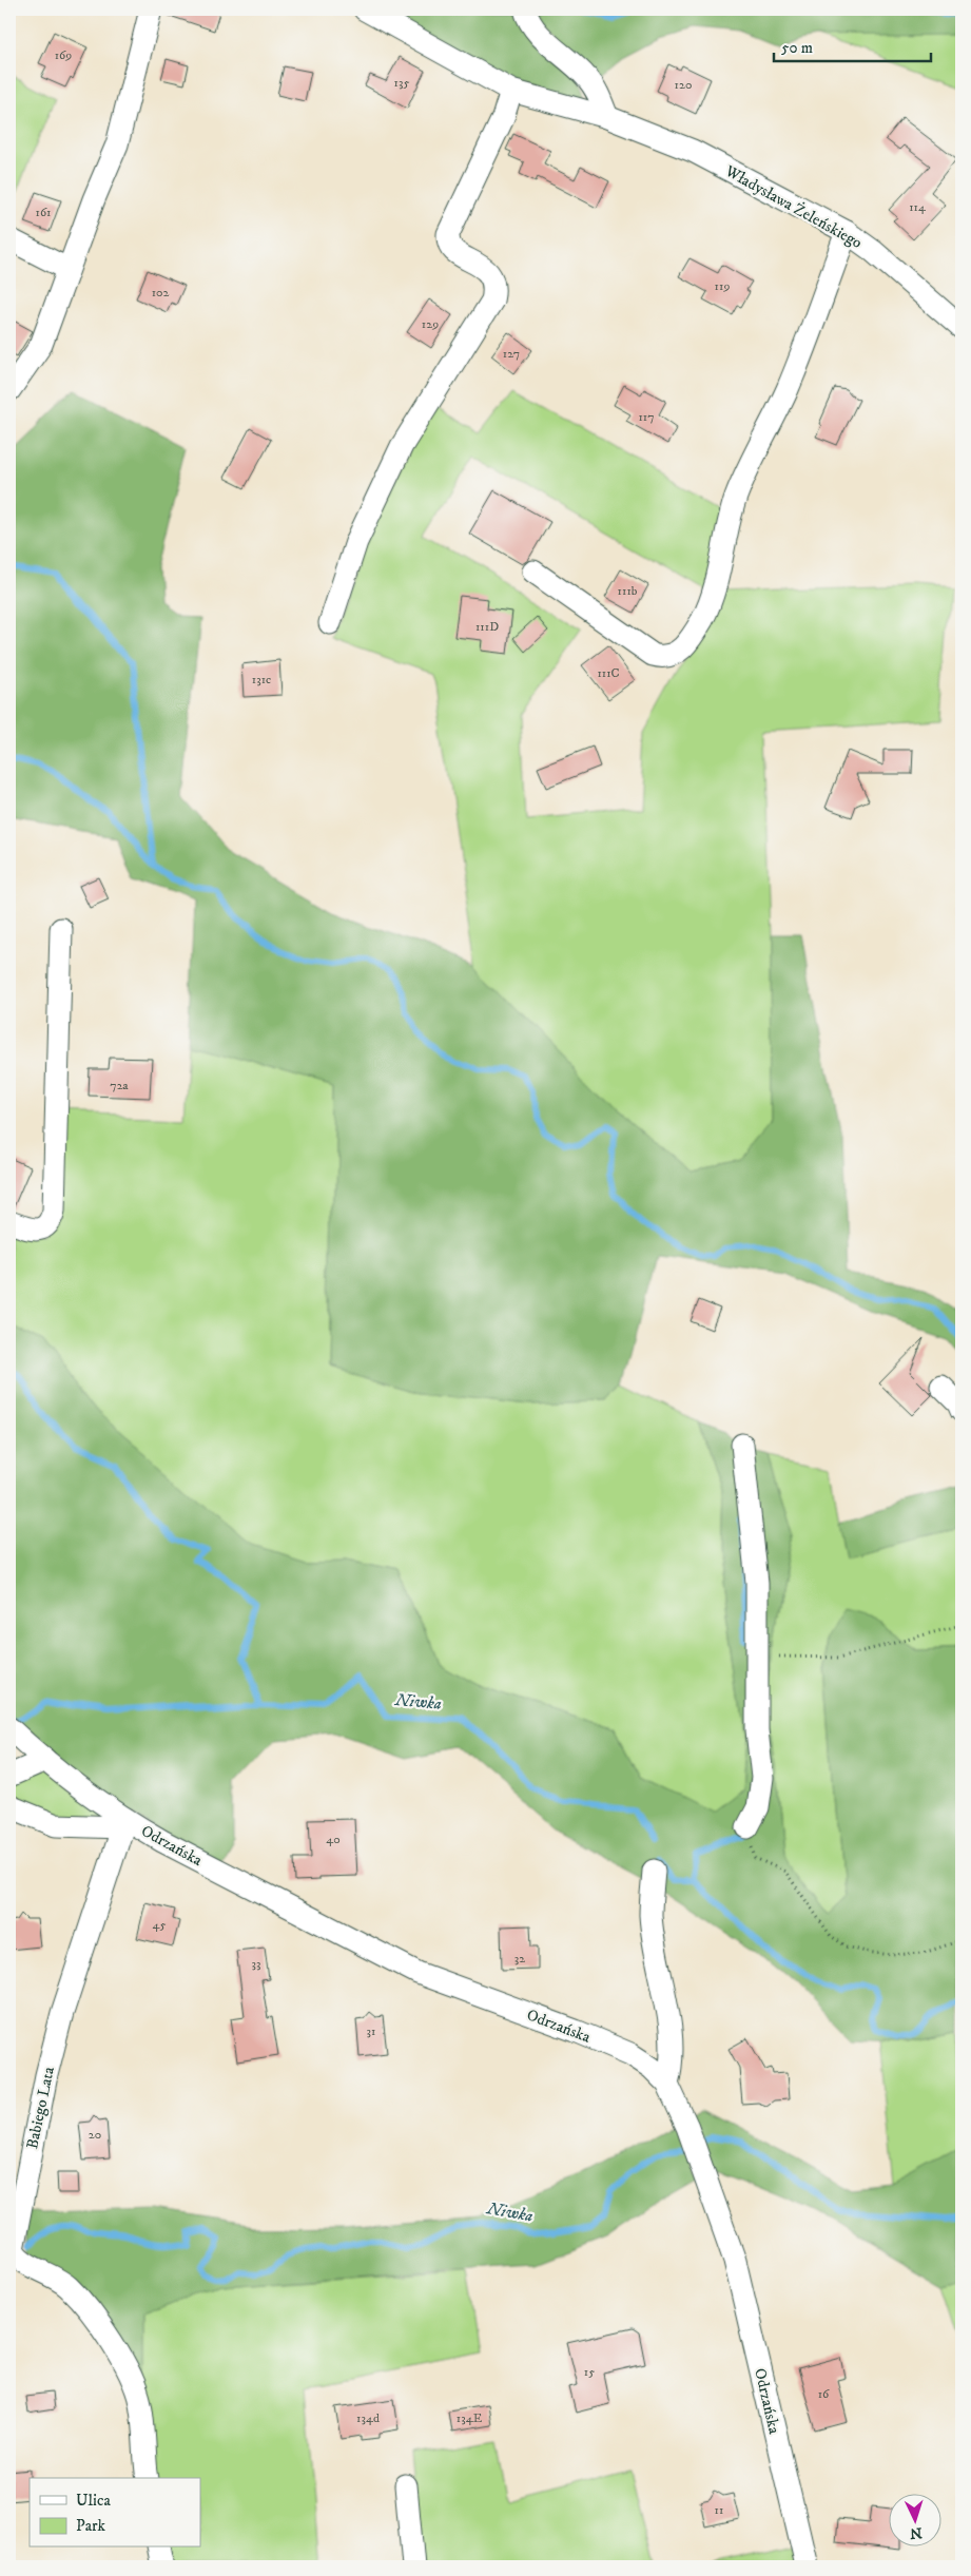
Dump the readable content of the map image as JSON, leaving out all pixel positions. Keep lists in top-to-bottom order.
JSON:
{
  "streets": {
    "street": ["Władysława Żeleńskiego", "Odrzańska", "Babiego Lata"]
  },
  "crossings": [
    ["Odrzańska", "Babiego Lata"]
  ],
  "water": ["Niwka"],
  "house_numbers": [
    "169",
    "135",
    "120",
    "114",
    "161",
    "119",
    "102",
    "129",
    "127",
    "117",
    "111b",
    "111D",
    "111C",
    "131c",
    "72a",
    "40",
    "45",
    "32",
    "33",
    "31",
    "20",
    "15",
    "16",
    "134d",
    "134E",
    "11"
  ],
  "legend": ["Ulica", "Park"],
  "scale_bar": "50 m",
  "north": "bottom"
}
